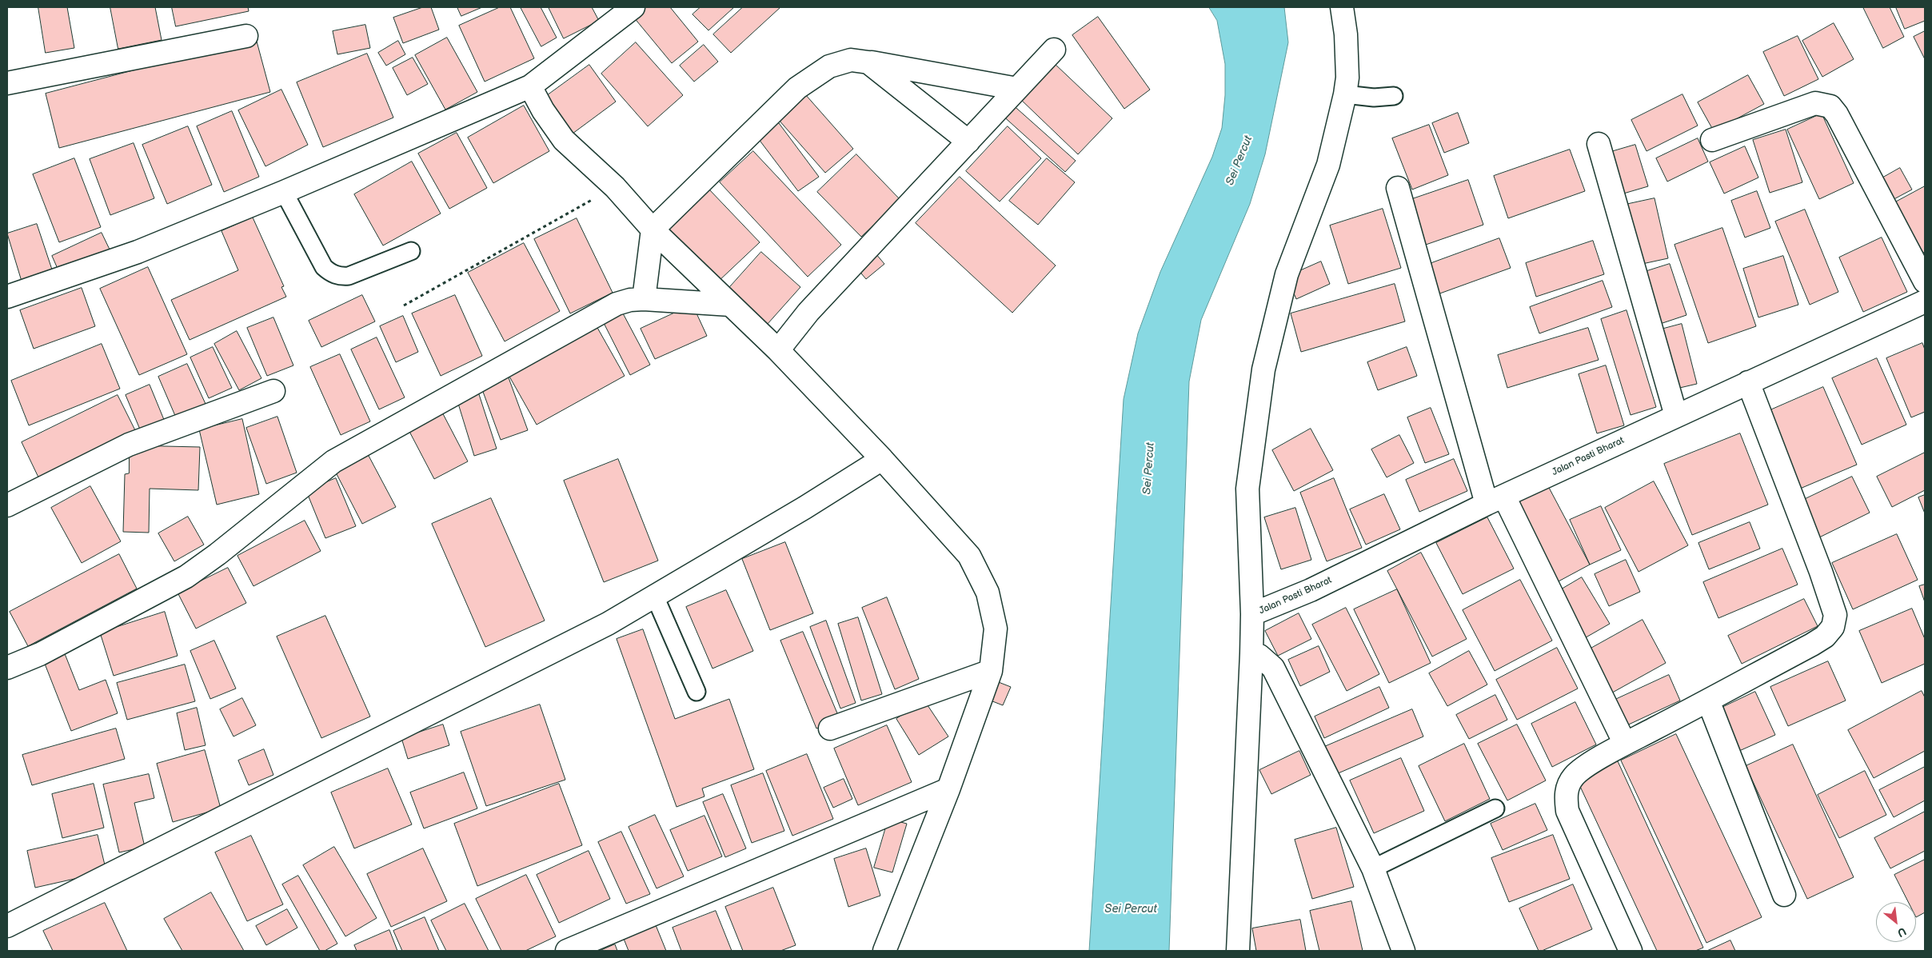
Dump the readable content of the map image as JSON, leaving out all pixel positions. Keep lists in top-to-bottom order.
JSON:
{
  "streets": {
    "street": ["Jalan Pasti Bharat"]
  },
  "water": ["Sei Percut"],
  "north": "bottom right"
}
